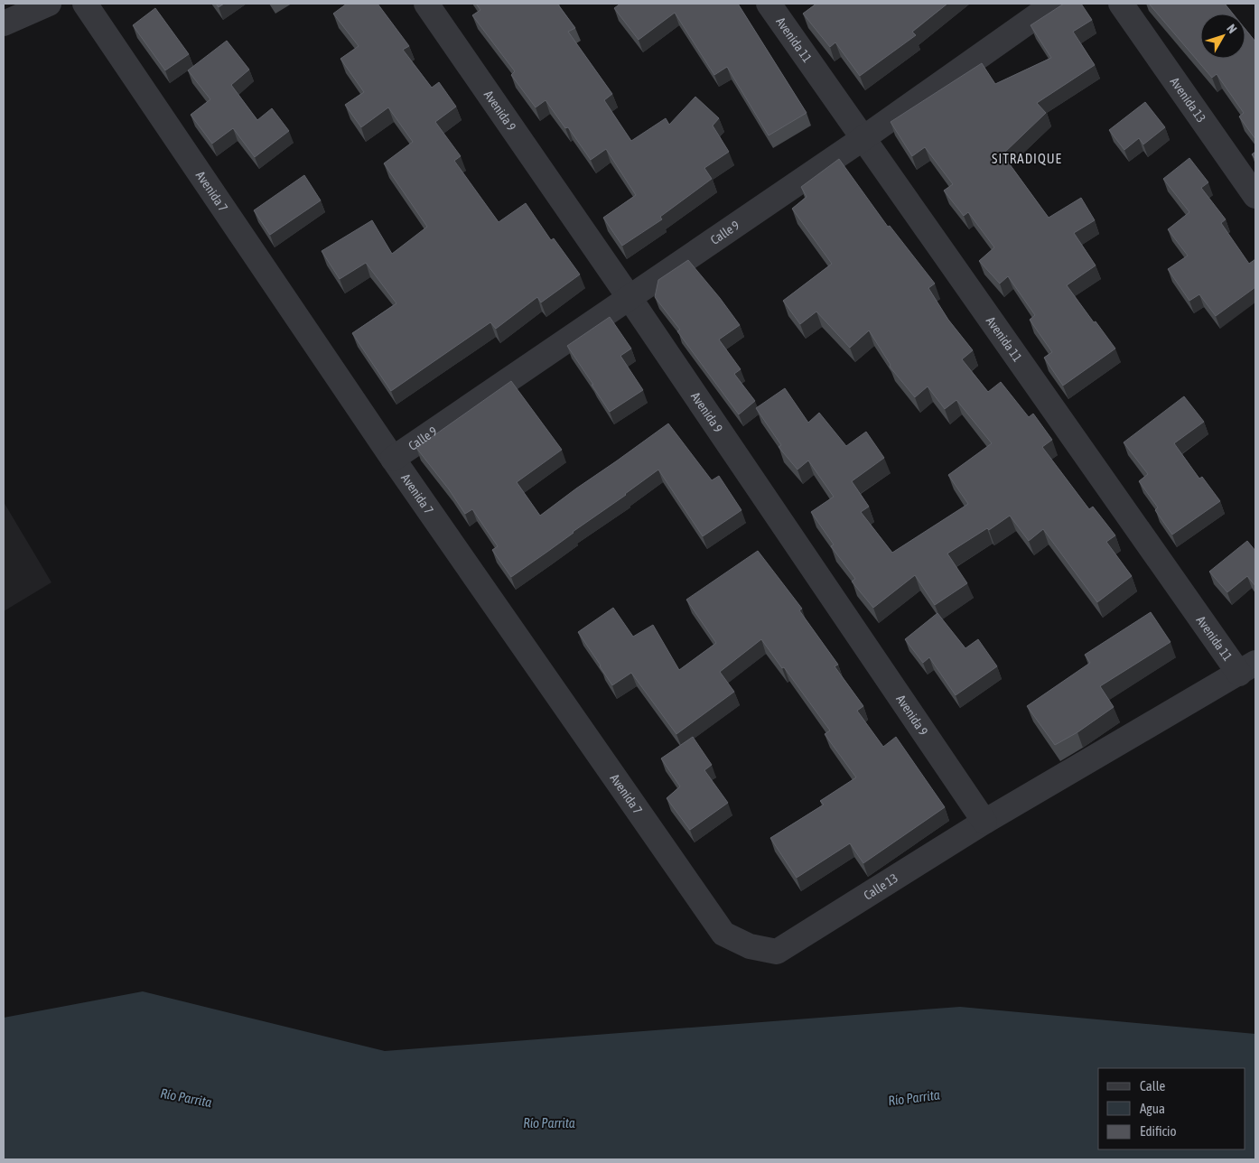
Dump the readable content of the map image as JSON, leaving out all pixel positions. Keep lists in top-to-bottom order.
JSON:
{
  "streets": {
    "street": [
      "Avenida 11",
      "Avenida 13",
      "Avenida 9",
      "Avenida 7",
      "Calle 9",
      "Calle 13"
    ]
  },
  "crossings": [
    ["Avenida 11", "Calle 9"],
    ["Avenida 11", "Calle 13"],
    ["Avenida 9", "Calle 9"],
    ["Avenida 9", "Calle 13"],
    ["Avenida 7", "Calle 9"],
    ["Avenida 7", "Calle 13"]
  ],
  "districts": ["SITRADIQUE"],
  "water": ["Río Parrita"],
  "legend": ["Calle", "Agua", "Edificio"],
  "north": "top right"
}
